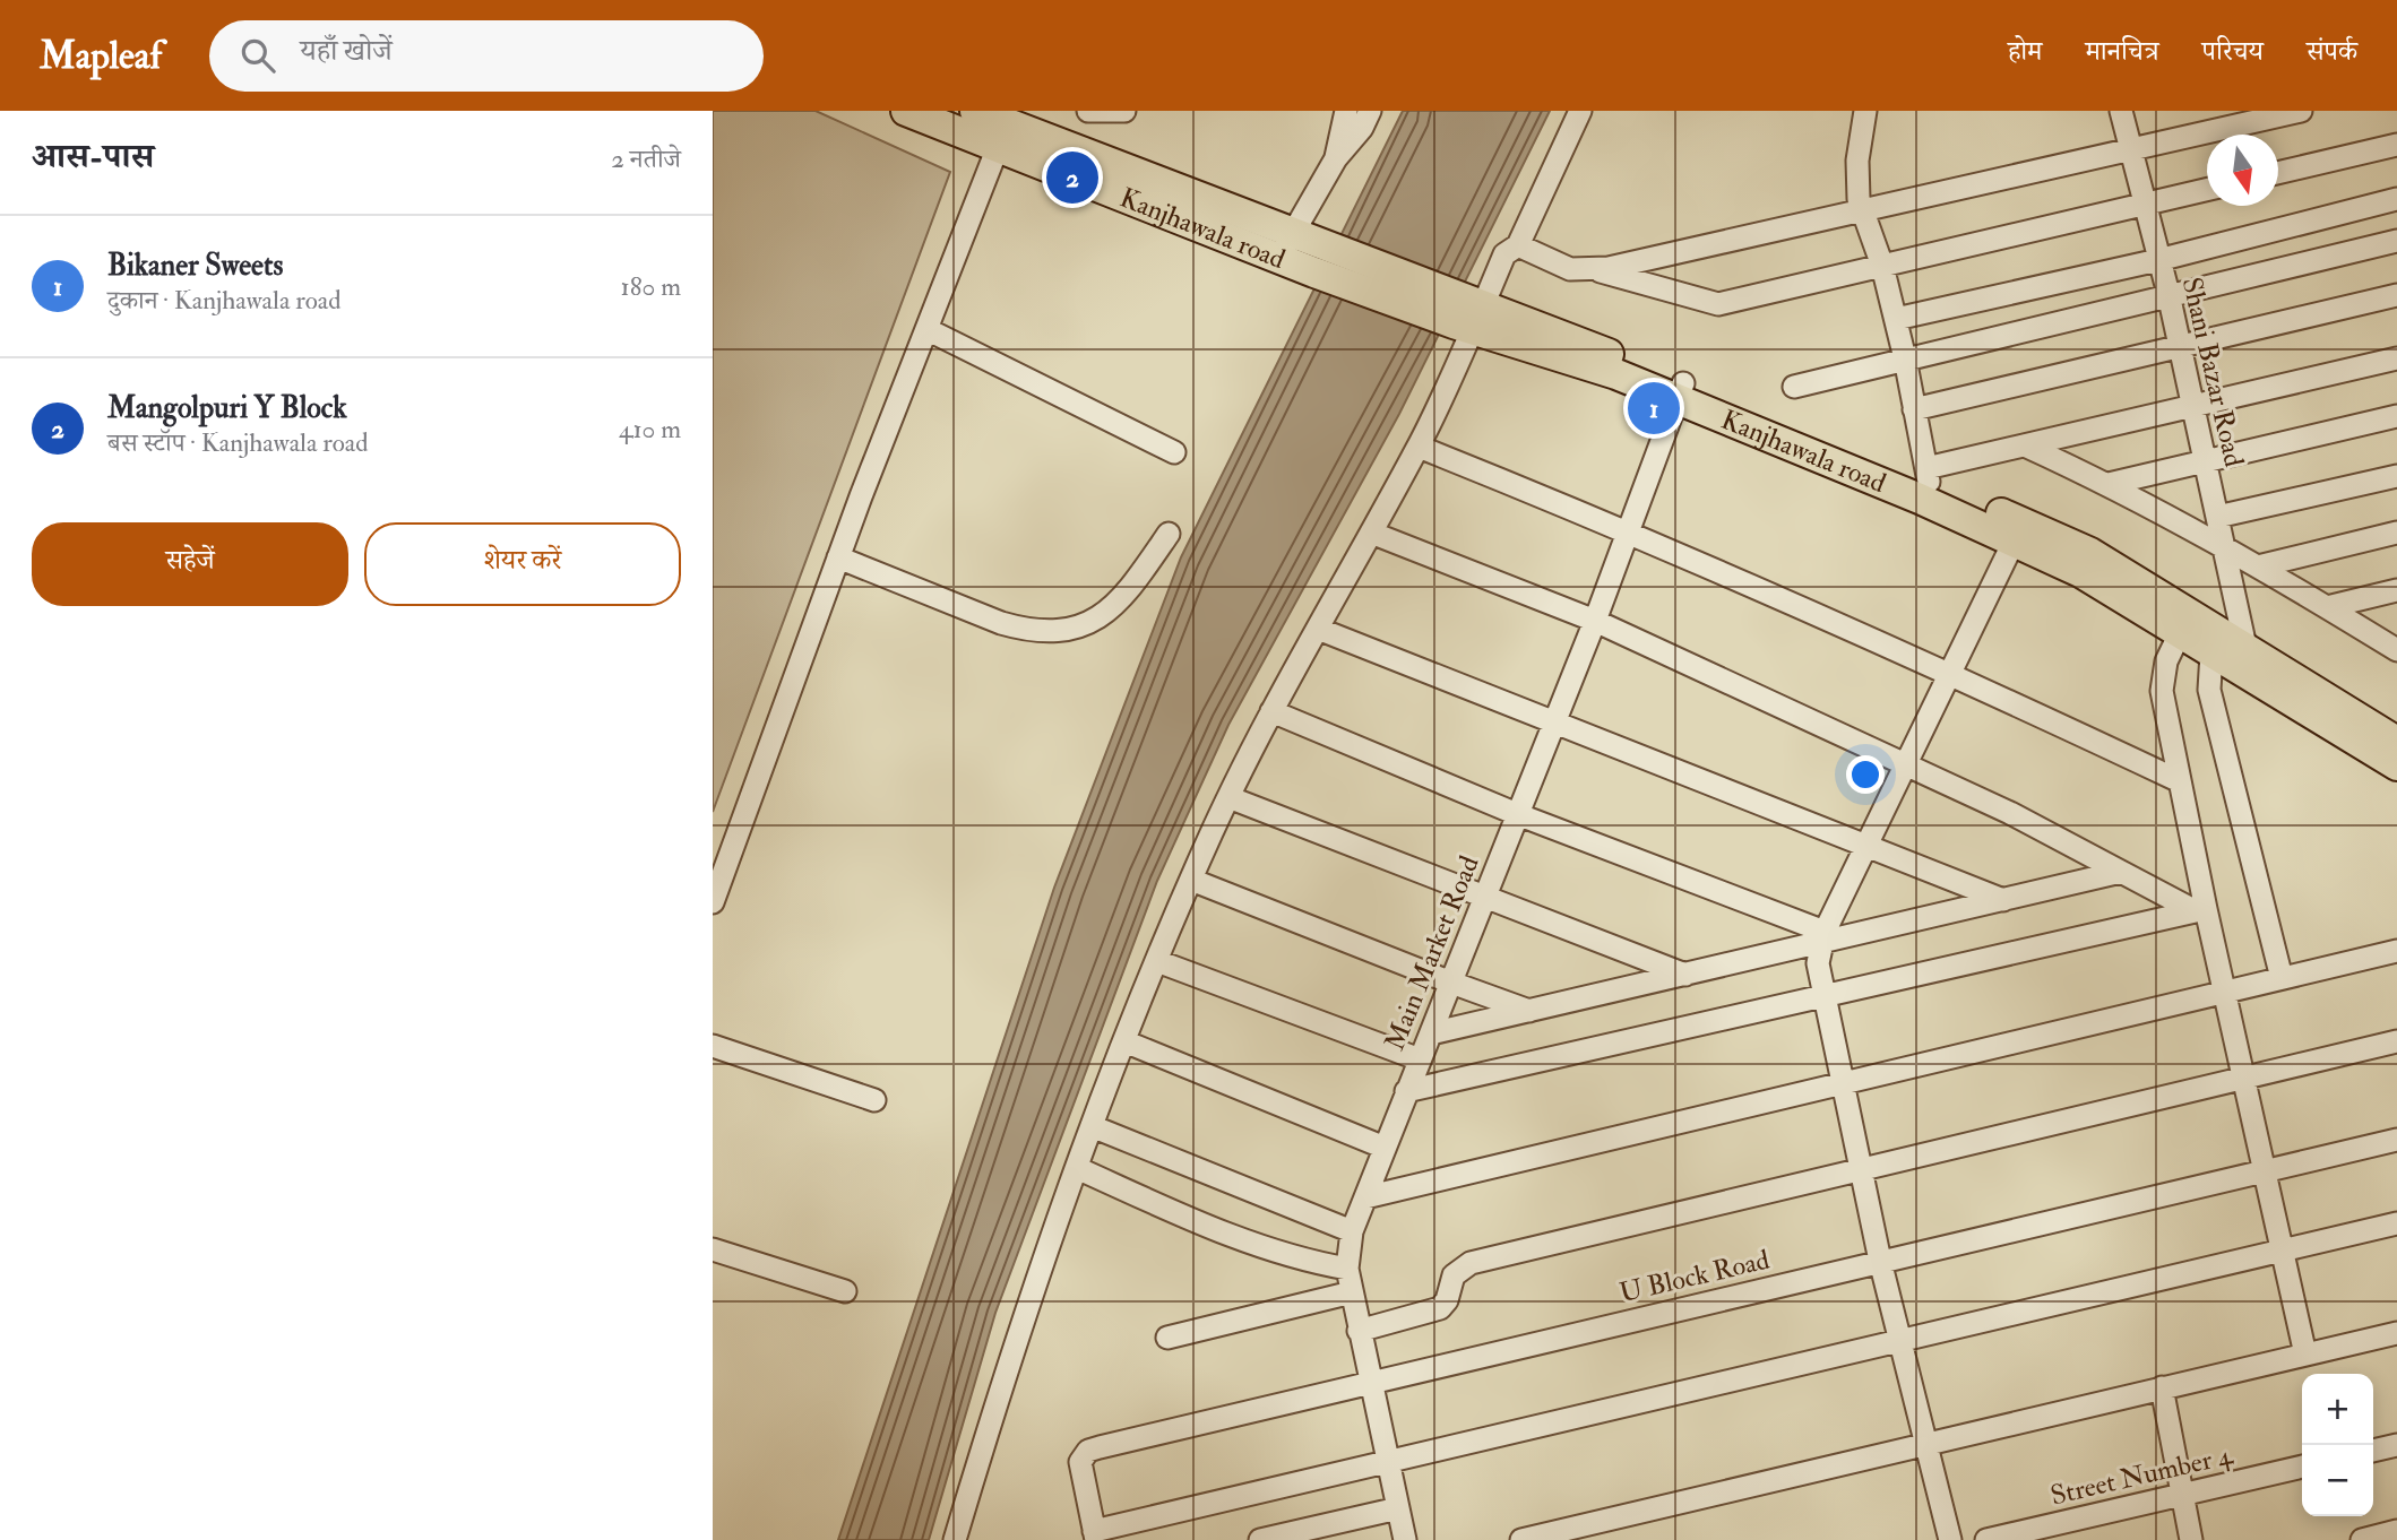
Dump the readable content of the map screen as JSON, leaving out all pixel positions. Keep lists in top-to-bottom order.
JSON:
{
  "streets": {
    "main road": ["Kanjhawala road"],
    "street": [
      "Shani Bazar Road",
      "Main Market Road",
      "U Block Road",
      "Street Number 4"
    ]
  },
  "crossings": [
    ["Kanjhawala road", "Shani Bazar Road"],
    ["Kanjhawala road", "Main Market Road"],
    ["Main Market Road", "U Block Road"]
  ],
  "north": "bottom",
  "page": {
    "header": "Mapleaf",
    "search": "यहाँ खोजें",
    "nav": [
      "होम",
      "मानचित्र",
      "परिचय",
      "संपर्क"
    ],
    "heading": ["आस-पास", "2 नतीजे"],
    "pins": ["2", "1"],
    "list": [
      {
        "mark": "1",
        "name": "Bikaner Sweets",
        "note": "दुकान · Kanjhawala road",
        "value": "180 m"
      },
      {
        "mark": "2",
        "name": "Mangolpuri Y Block",
        "note": "बस स्टॉप · Kanjhawala road",
        "value": "410 m"
      }
    ],
    "buttons": ["सहेजें", "शेयर करें"],
    "map_buttons": ["+", "−"]
  }
}
